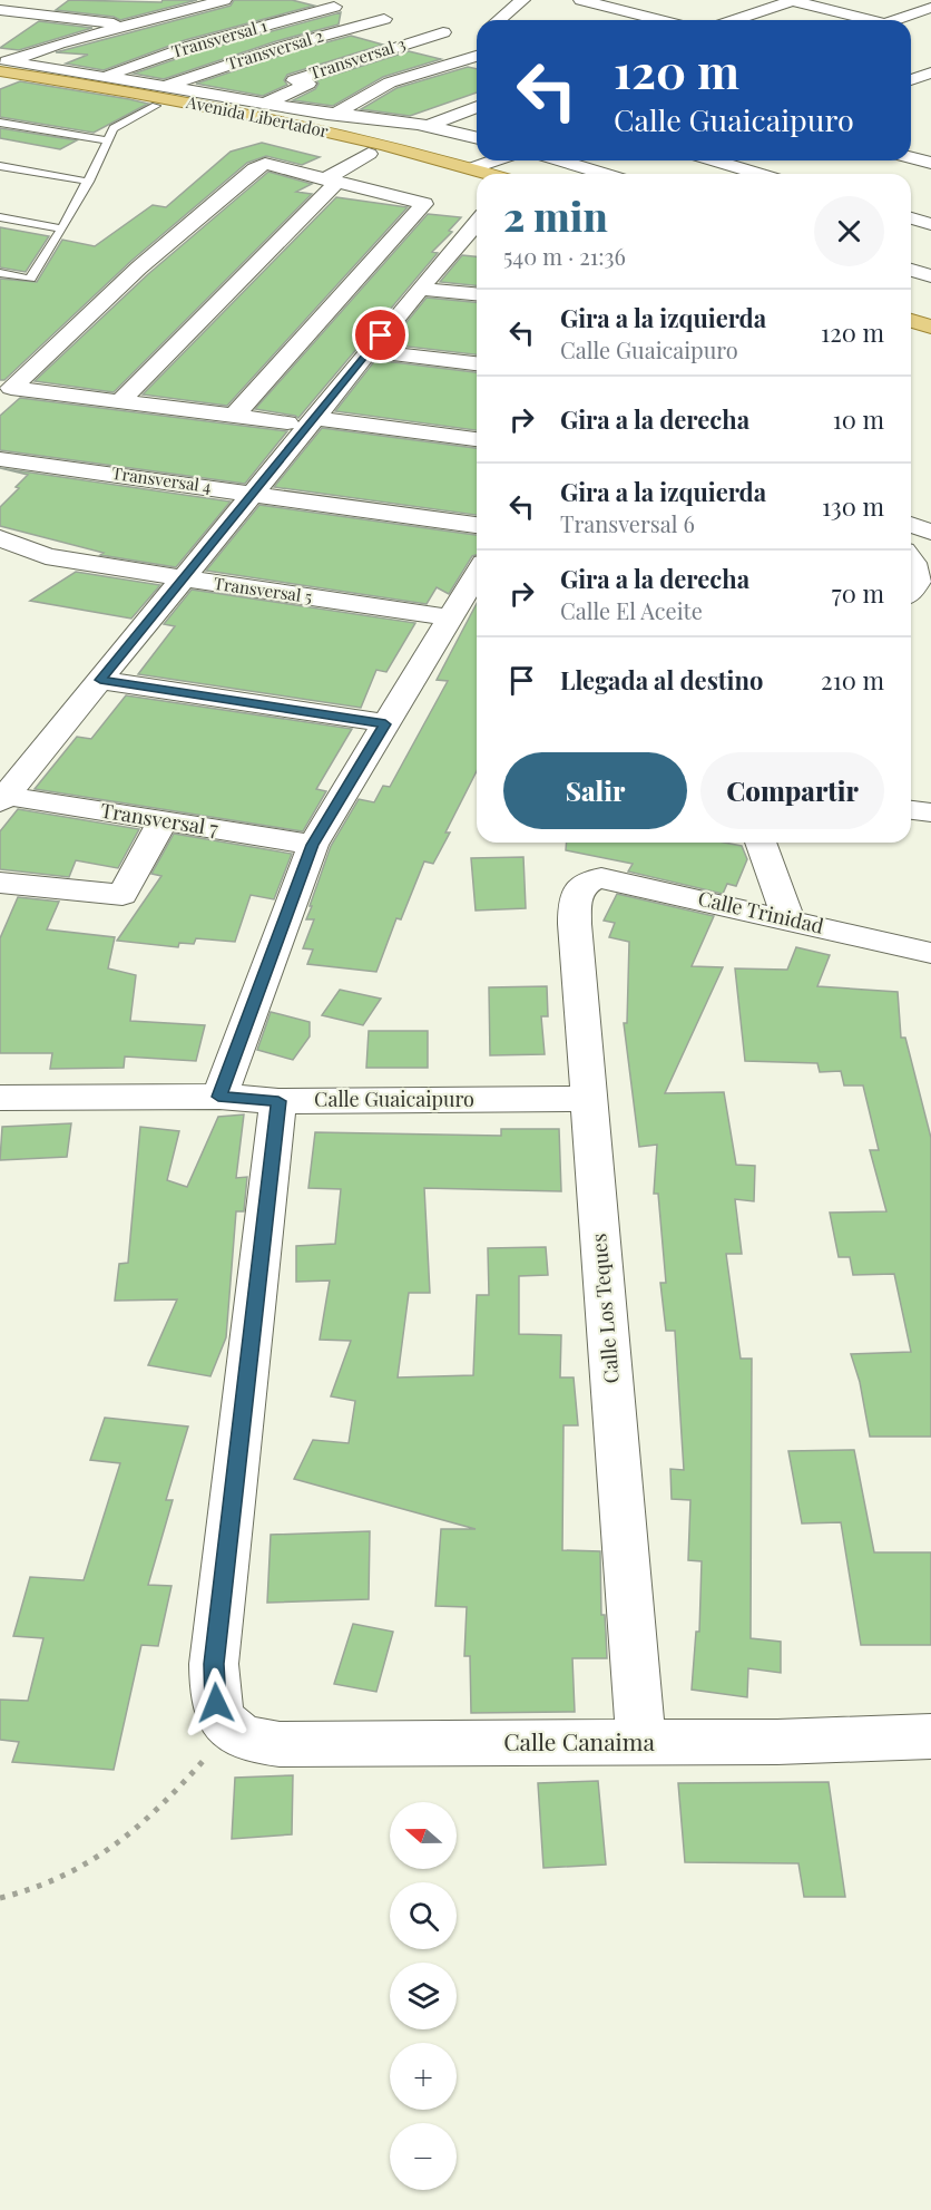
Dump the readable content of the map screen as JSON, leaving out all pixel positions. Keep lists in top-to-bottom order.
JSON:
{
  "streets": {
    "main road": ["Avenida Libertador"],
    "street": [
      "Transversal 1",
      "Transversal 2",
      "Transversal 3",
      "Transversal 4",
      "Transversal 5",
      "Transversal 7",
      "Calle Trinidad",
      "Calle Guaicaipuro",
      "Calle Los Teques",
      "Calle Canaima"
    ]
  },
  "crossings": [
    ["Transversal 1", "Avenida Libertador"],
    ["Transversal 2", "Transversal 3"],
    ["Transversal 2", "Avenida Libertador"],
    ["Transversal 3", "Avenida Libertador"],
    ["Calle Trinidad", "Calle Los Teques"],
    ["Calle Guaicaipuro", "Calle Los Teques"],
    ["Calle Los Teques", "Calle Canaima"]
  ],
  "north": "left",
  "page": {
    "turn": ["120 m", "Calle Guaicaipuro"],
    "heading": ["2 min", "540 m · 21:36"],
    "list": [
      {
        "name": "Gira a la izquierda",
        "note": "Calle Guaicaipuro",
        "value": "120 m"
      },
      {
        "name": "Gira a la derecha",
        "value": "10 m"
      },
      {
        "name": "Gira a la izquierda",
        "note": "Transversal 6",
        "value": "130 m"
      },
      {
        "name": "Gira a la derecha",
        "note": "Calle El Aceite",
        "value": "70 m"
      },
      {
        "name": "Llegada al destino",
        "value": "210 m"
      }
    ],
    "buttons": ["Salir", "Compartir"],
    "map_buttons": ["+", "−"]
  }
}
